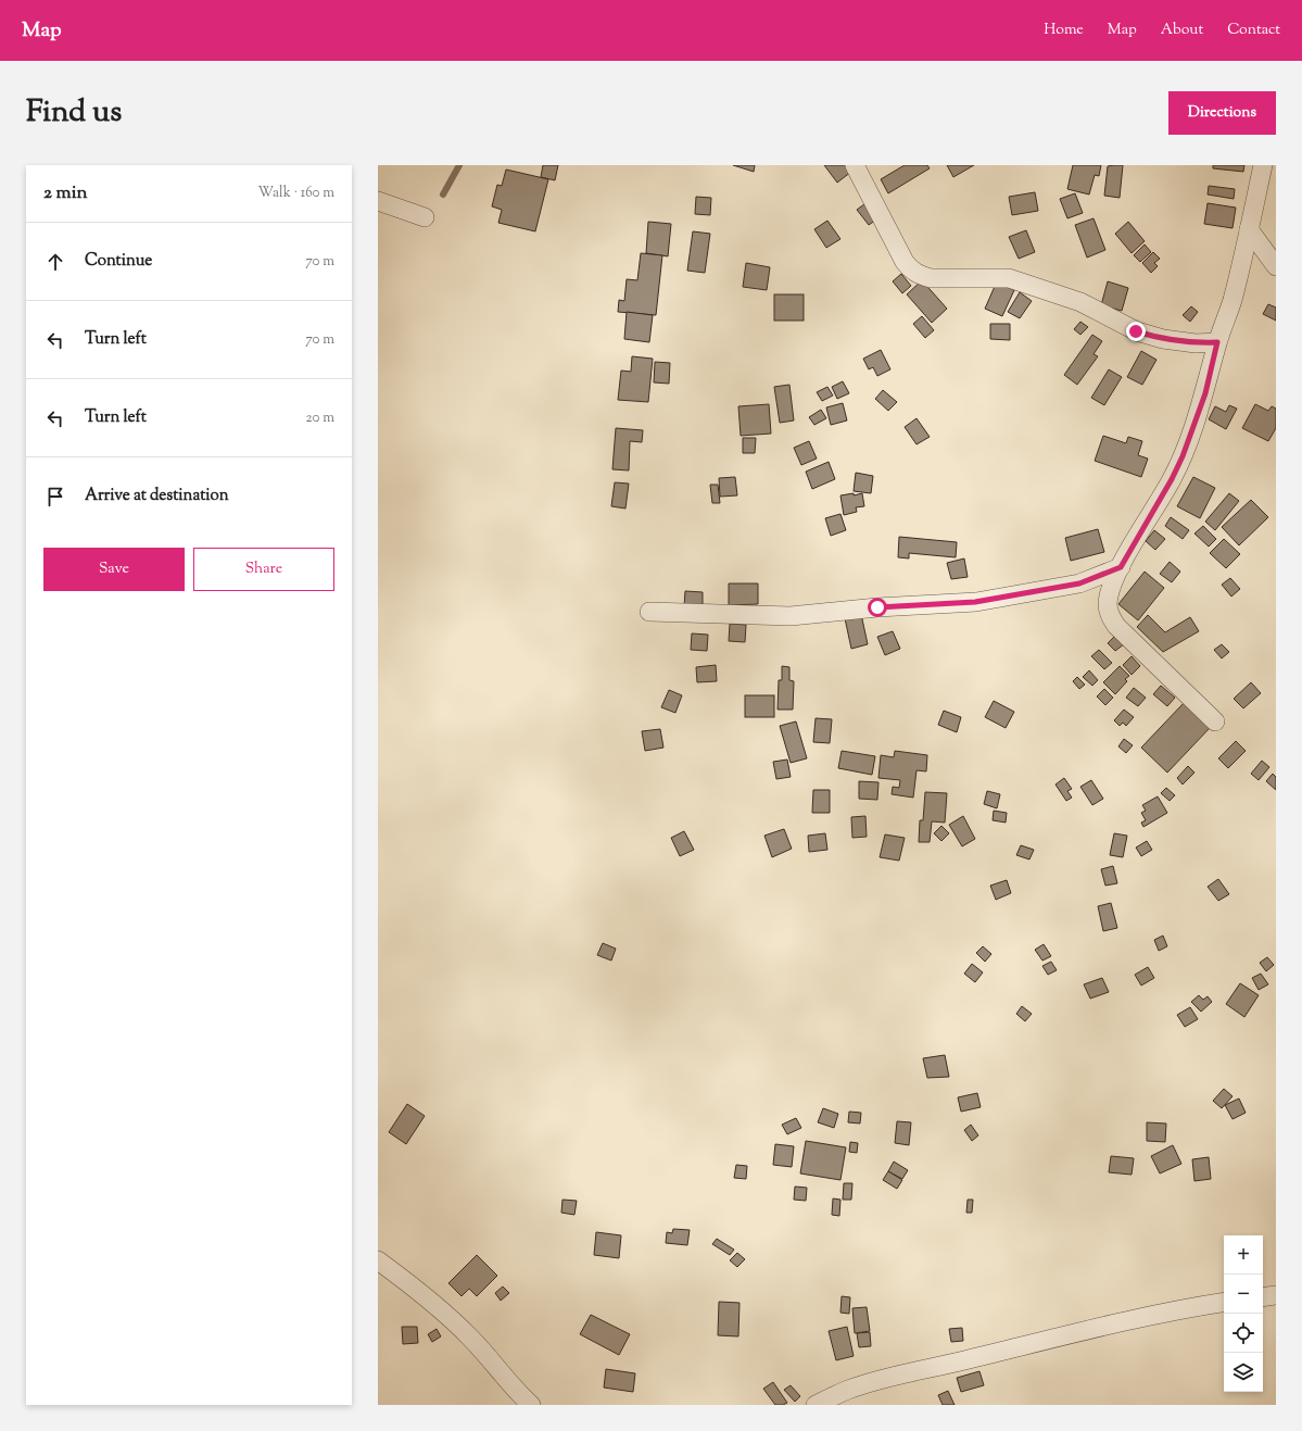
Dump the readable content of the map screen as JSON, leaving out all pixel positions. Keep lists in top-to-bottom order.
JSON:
{
  "page": {
    "header": "Map",
    "nav": [
      "Home",
      "Map",
      "About",
      "Contact"
    ],
    "title": "Find us",
    "buttons": [
      "Directions",
      ["Save", "Share"]
    ],
    "heading": ["2 min", "Walk · 160 m"],
    "list": [
      ["Continue", "70 m"],
      ["Turn left", "70 m"],
      ["Turn left", "20 m"],
      "Arrive at destination"
    ],
    "map_buttons": ["+", "−"]
  }
}
